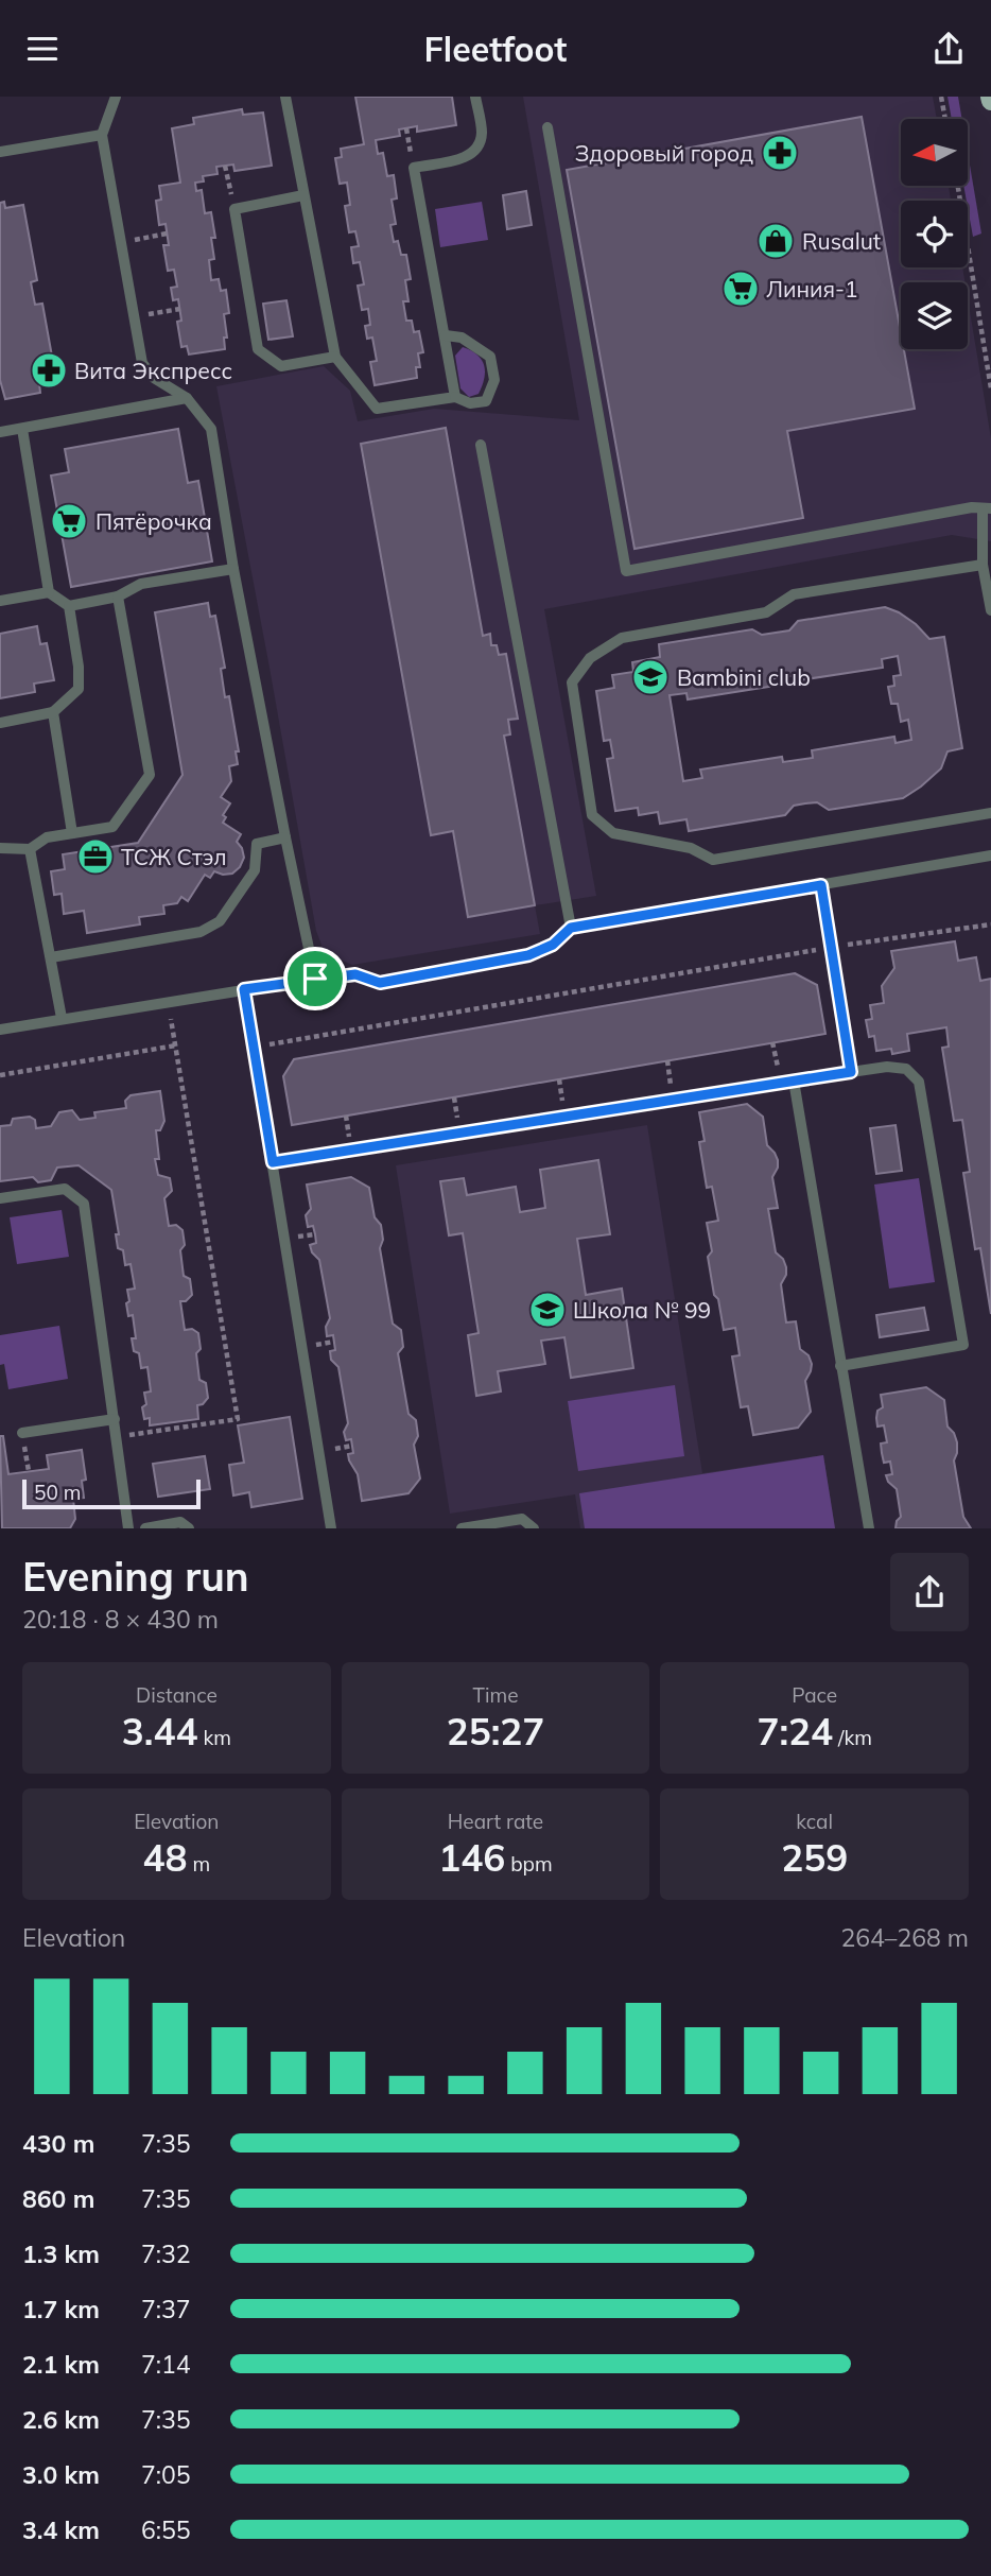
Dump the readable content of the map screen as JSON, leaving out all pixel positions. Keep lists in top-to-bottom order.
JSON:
{
  "places": {
    "pharmacy": ["Здоровый город", "Вита Экспресс"],
    "shop": ["Rusalut"],
    "supermarket": ["Линия-1", "Пятёрочка"],
    "school or university": ["Bambini club", "Школа № 99"],
    "office": ["ТСЖ Стэл"]
  },
  "scale_bar": "50 m",
  "north": "left",
  "page": {
    "header": "Fleetfoot",
    "scale": "50 m",
    "heading": ["Evening run", "20:18 · 8 × 430 m"],
    "stats": [
      ["Distance", "3.44 km"],
      ["Time", "25:27"],
      ["Pace", "7:24 /km"],
      ["Elevation", "48 m"],
      ["Heart rate", "146 bpm"],
      ["kcal", "259"]
    ],
    "chart": ["Elevation", "264–268 m"],
    "list": [
      {
        "name": "430 m",
        "note": "7:35"
      },
      {
        "name": "860 m",
        "note": "7:35"
      },
      {
        "name": "1.3 km",
        "note": "7:32"
      },
      {
        "name": "1.7 km",
        "note": "7:37"
      },
      {
        "name": "2.1 km",
        "note": "7:14"
      },
      {
        "name": "2.6 km",
        "note": "7:35"
      },
      {
        "name": "3.0 km",
        "note": "7:05"
      },
      {
        "name": "3.4 km",
        "note": "6:55"
      }
    ]
  }
}
